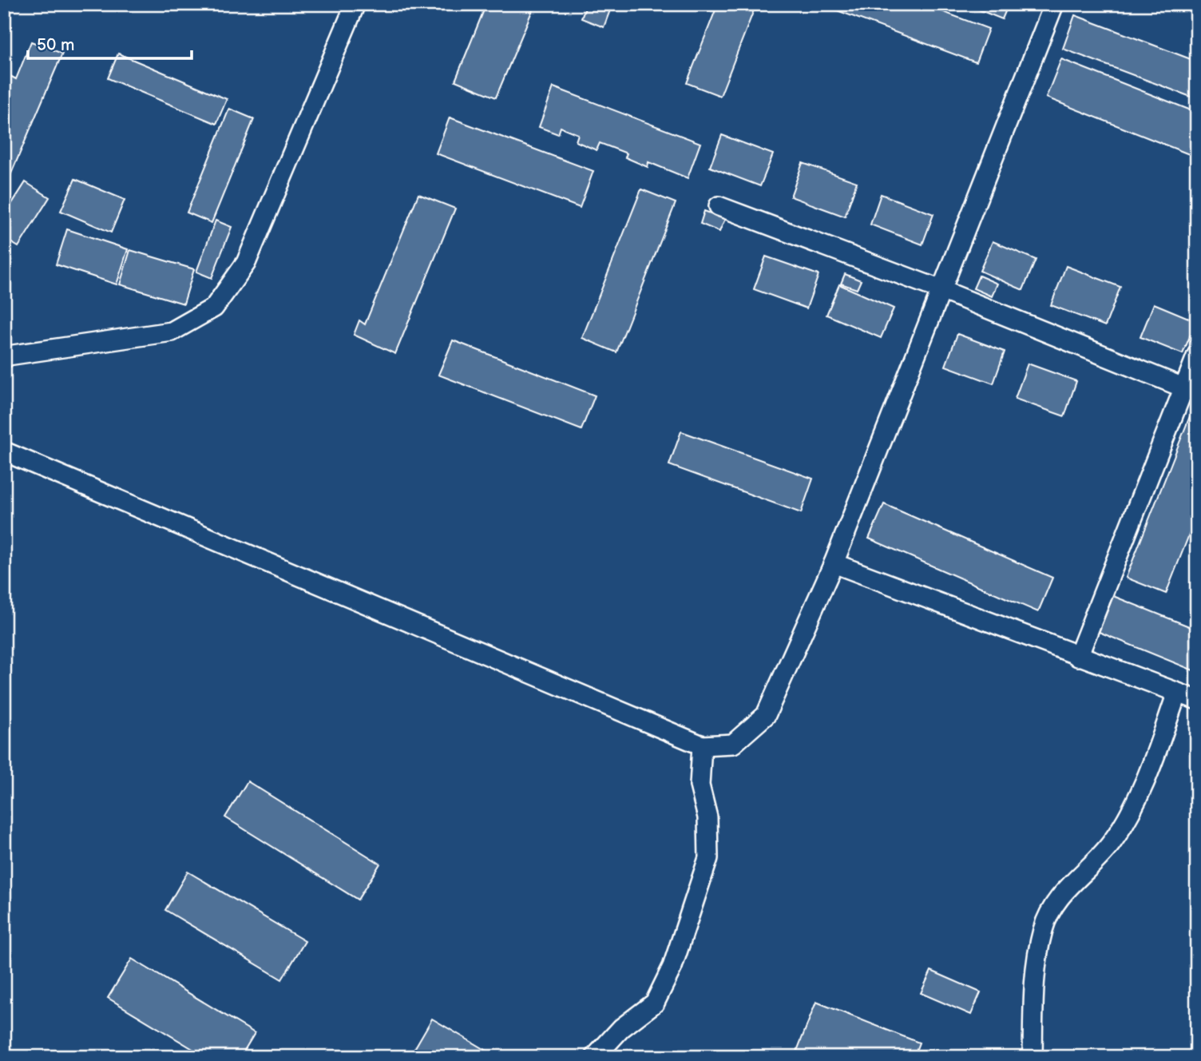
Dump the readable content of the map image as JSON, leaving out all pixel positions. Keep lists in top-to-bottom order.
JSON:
{
  "scale_bar": "50 m"
}
